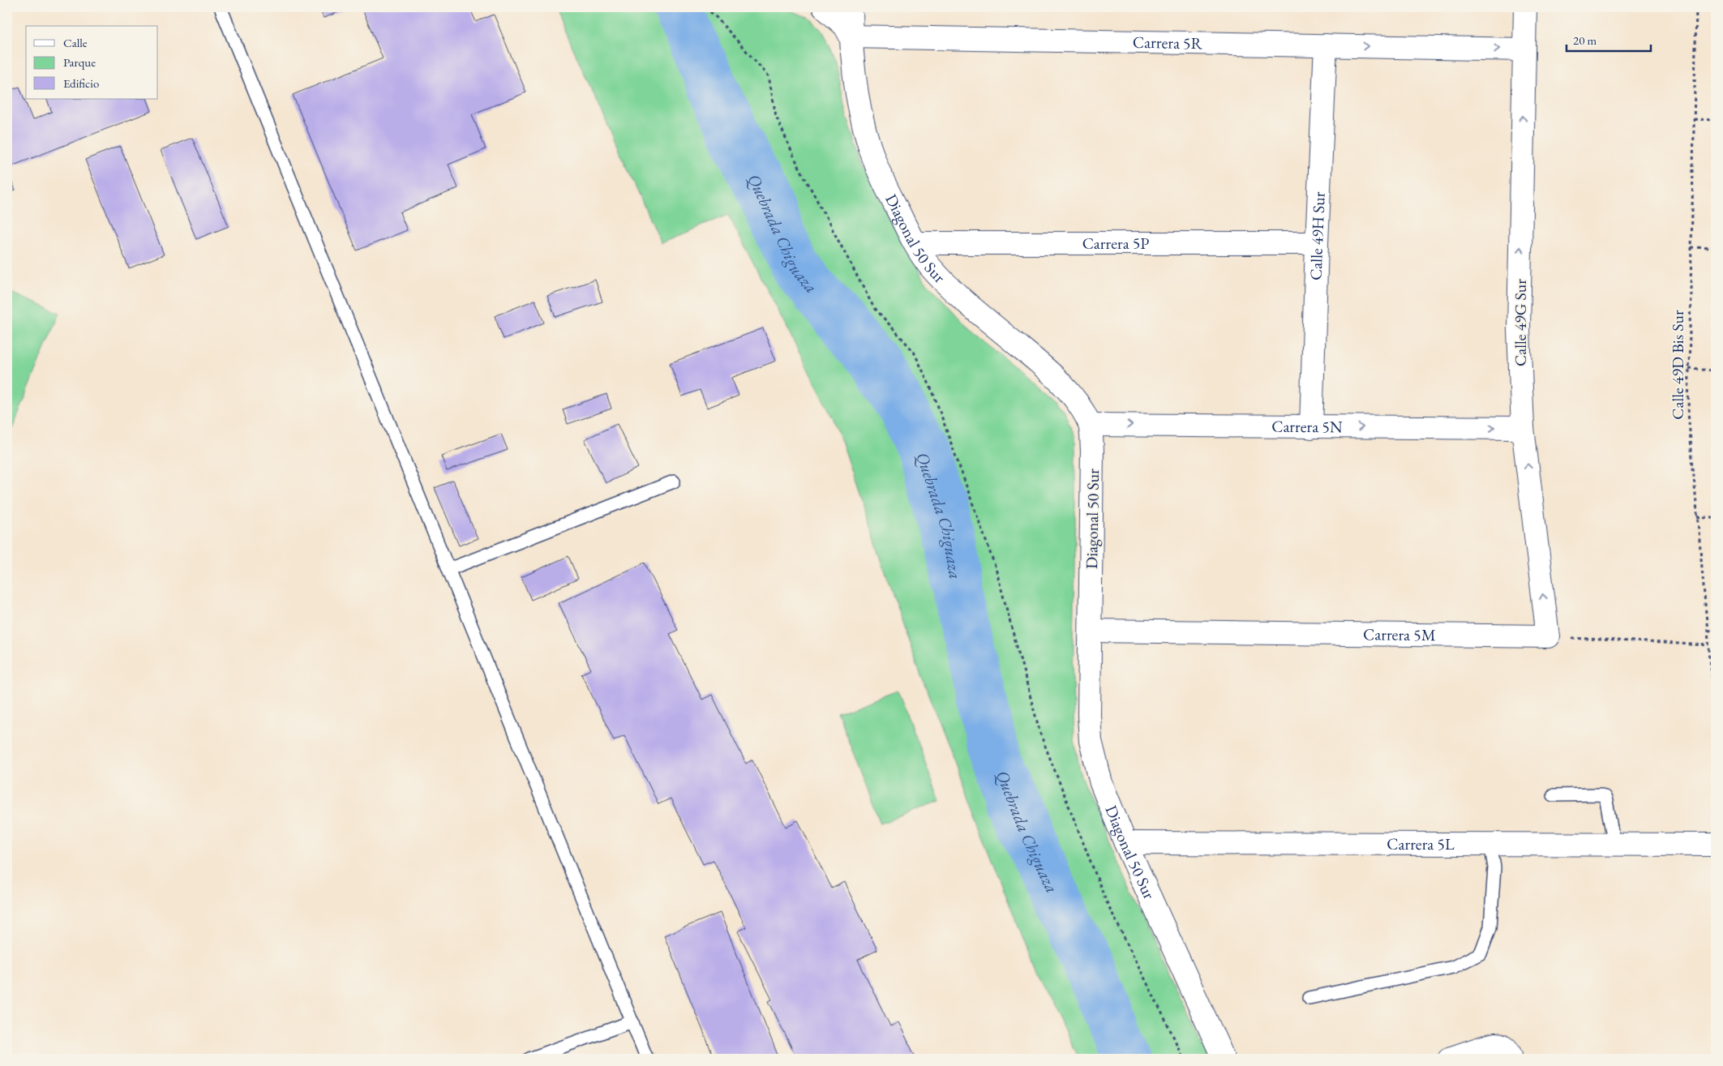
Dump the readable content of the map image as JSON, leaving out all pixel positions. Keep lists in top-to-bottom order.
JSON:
{
  "streets": {
    "street": [
      "Carrera 5R",
      "Calle 49H Sur",
      "Diagonal 50 Sur",
      "Carrera 5P",
      "Calle 49G Sur",
      "Carrera 5N",
      "Carrera 5M",
      "Carrera 5L"
    ],
    "path": ["Calle 49D Bis Sur"]
  },
  "crossings": [
    ["Carrera 5R", "Calle 49H Sur"],
    ["Carrera 5R", "Diagonal 50 Sur"],
    ["Carrera 5R", "Calle 49G Sur"],
    ["Calle 49H Sur", "Carrera 5P"],
    ["Calle 49H Sur", "Carrera 5N"],
    ["Diagonal 50 Sur", "Carrera 5P"],
    ["Diagonal 50 Sur", "Carrera 5N"],
    ["Diagonal 50 Sur", "Carrera 5M"],
    ["Diagonal 50 Sur", "Carrera 5L"],
    ["Calle 49G Sur", "Carrera 5N"],
    ["Calle 49G Sur", "Carrera 5M"]
  ],
  "one_way": ["Calle 49G Sur", "Carrera 5N"],
  "water": ["Quebrada Chiguaza"],
  "legend": ["Calle", "Parque", "Edificio"],
  "scale_bar": "20 m"
}
